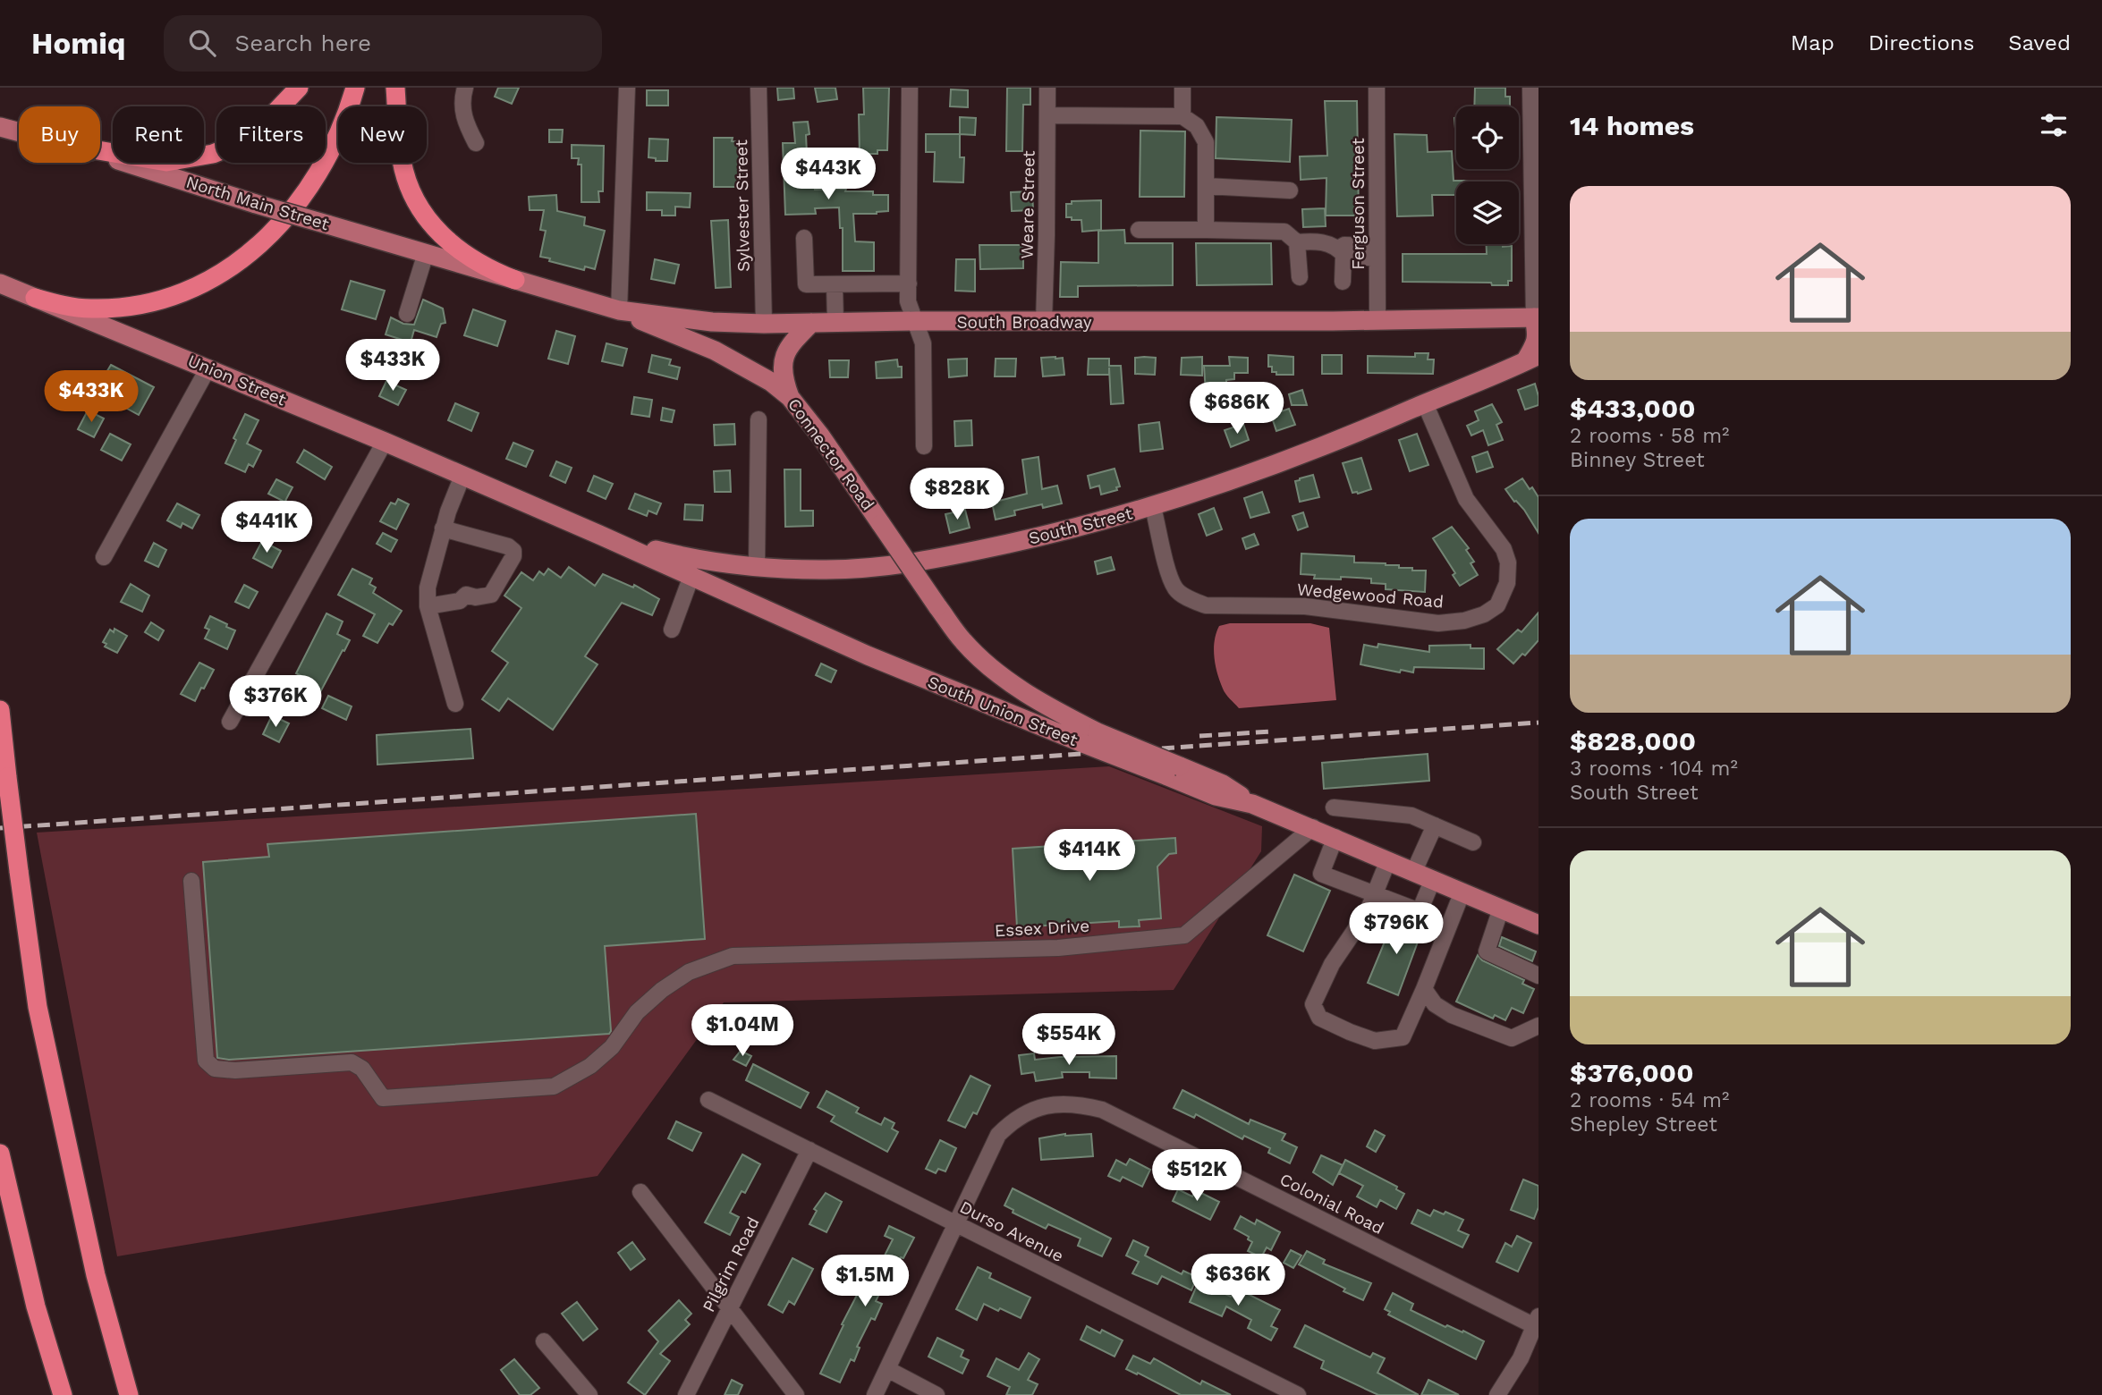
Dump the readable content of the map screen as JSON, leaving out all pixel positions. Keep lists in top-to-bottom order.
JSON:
{
  "streets": {
    "main road": [
      "North Main Street",
      "South Broadway",
      "Union Street",
      "Connector Road",
      "South Street",
      "South Union Street"
    ],
    "street": [
      "Ferguson Street",
      "Weare Street",
      "Sylvester Street",
      "Wedgewood Road",
      "Essex Drive",
      "Colonial Road",
      "Durso Avenue",
      "Pilgrim Road"
    ]
  },
  "crossings": [
    ["North Main Street", "South Broadway"],
    ["Ferguson Street", "South Broadway"],
    ["Weare Street", "South Broadway"],
    ["Sylvester Street", "South Broadway"],
    ["South Broadway", "Connector Road"],
    ["Union Street", "South Union Street"],
    ["Connector Road", "South Union Street"],
    ["South Street", "Wedgewood Road"],
    ["South Street", "South Union Street"],
    ["South Union Street", "Essex Drive"],
    ["Colonial Road", "Durso Avenue"],
    ["Durso Avenue", "Pilgrim Road"]
  ],
  "page": {
    "header": "Homiq",
    "search": "Search here",
    "nav": ["Map", "Directions", "Saved"],
    "heading": "14 homes",
    "chip": [
      "Buy",
      "Rent",
      "Filters",
      "New"
    ],
    "price": [
      "$443K",
      "$433K",
      "$433K",
      "$686K",
      "$828K",
      "$441K",
      "$376K",
      "$414K",
      "$796K",
      "$1.04M",
      "$554K",
      "$512K",
      "$636K",
      "$1.5M"
    ],
    "list": [
      {
        "name": "$433,000",
        "note": "2 rooms · 58 m² · Binney Street"
      },
      {
        "name": "$828,000",
        "note": "3 rooms · 104 m² · South Street"
      },
      {
        "name": "$376,000",
        "note": "2 rooms · 54 m² · Shepley Street"
      }
    ]
  }
}
